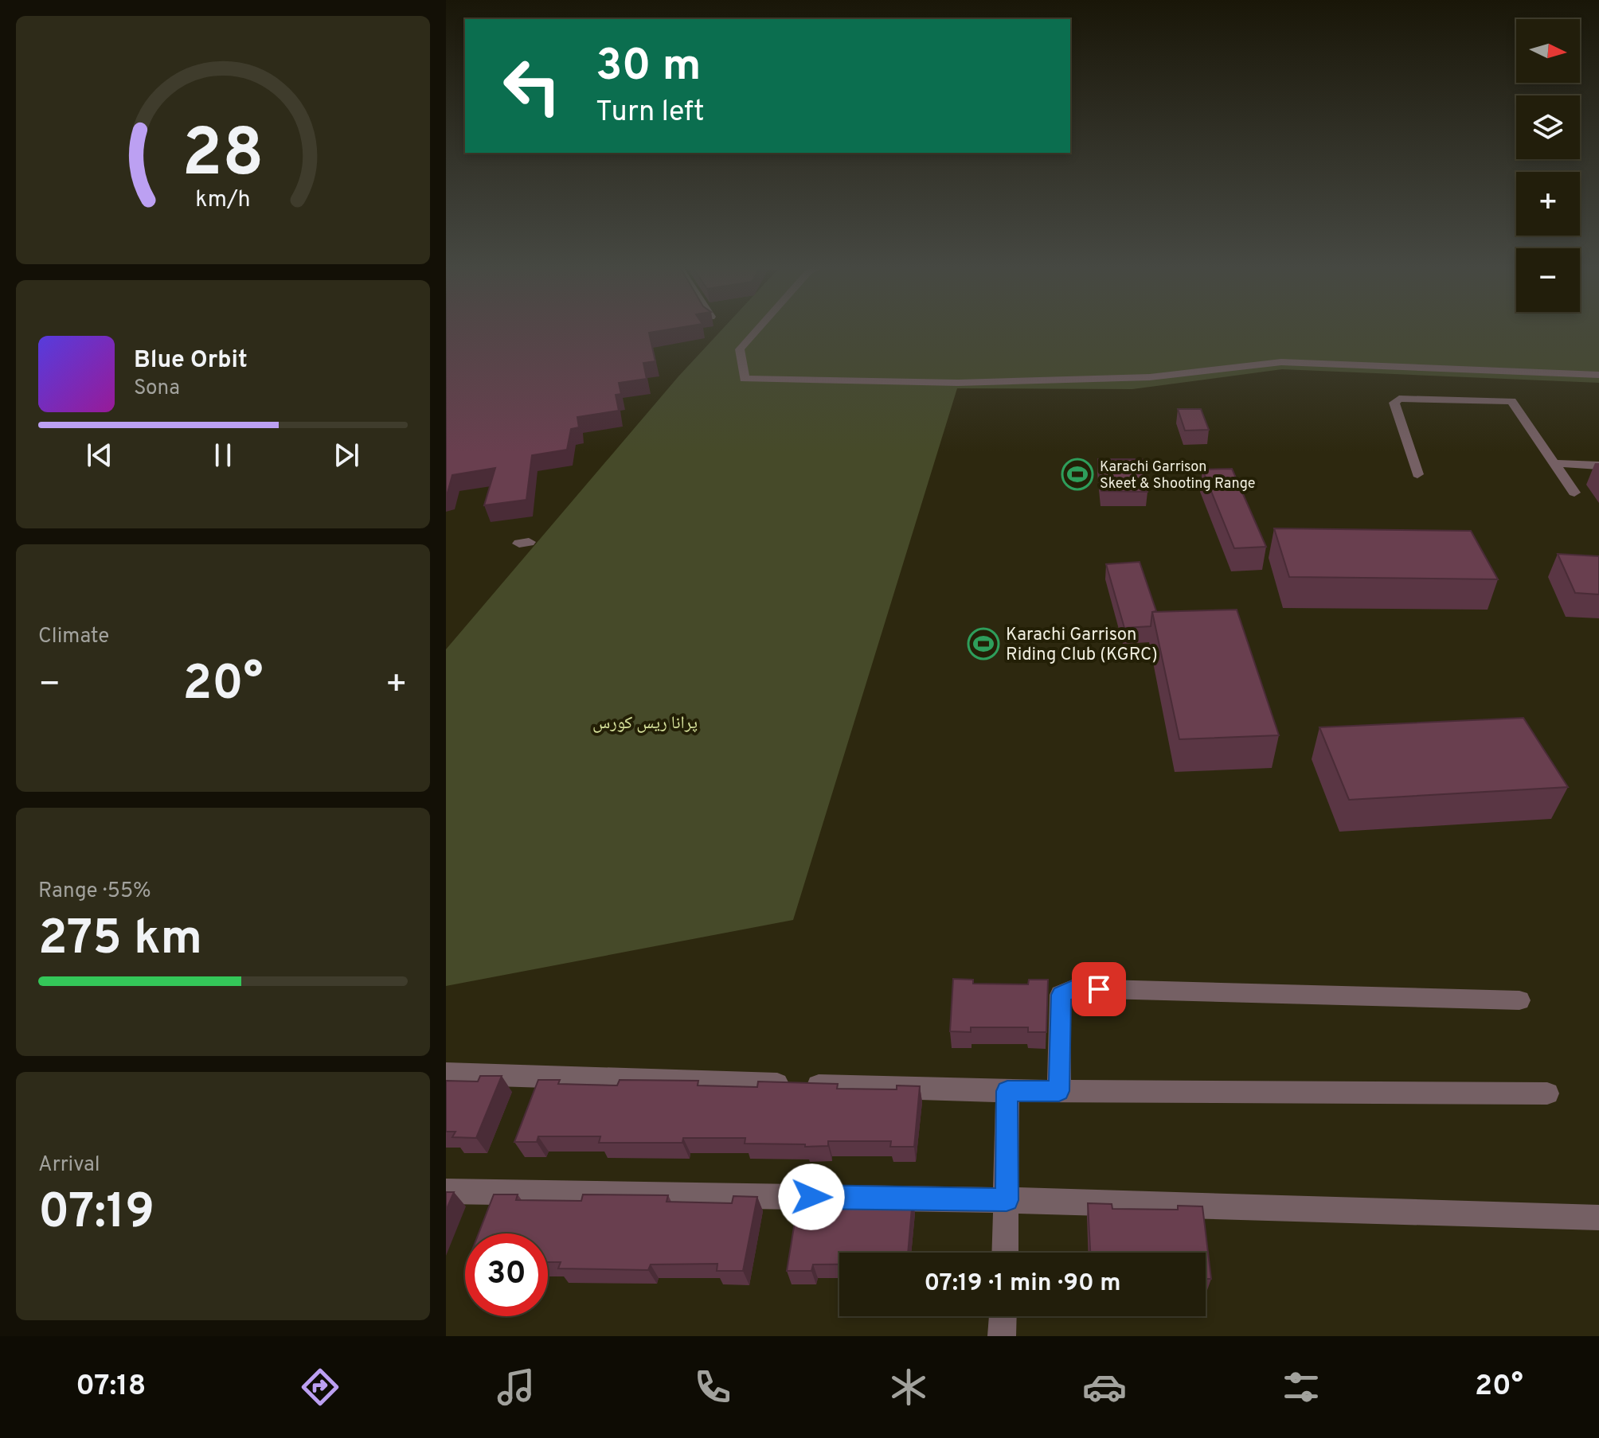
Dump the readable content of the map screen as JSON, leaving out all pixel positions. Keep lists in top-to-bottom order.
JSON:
{
  "parks": ["پرانا ریس کورس"],
  "places": {
    "sports": ["Karachi Garrison Skeet & Shooting Range", "Karachi Garrison Riding Club (KGRC)"]
  },
  "north": "right",
  "page": {
    "map_buttons": ["+", "−"],
    "turn": ["30 m", "Turn left"],
    "song": ["Blue Orbit", "Sona"],
    "tile": [
      "Climate",
      ["Range · 55%", "275 km"],
      ["Arrival", "07:19"]
    ],
    "heat": ["−", "20°", "+"],
    "limit": "30",
    "trip": "07:19 · 1 min · 90 m",
    "tabs": ["07:18", "20°"],
    "gauge": ["28", "km/h"]
  }
}
